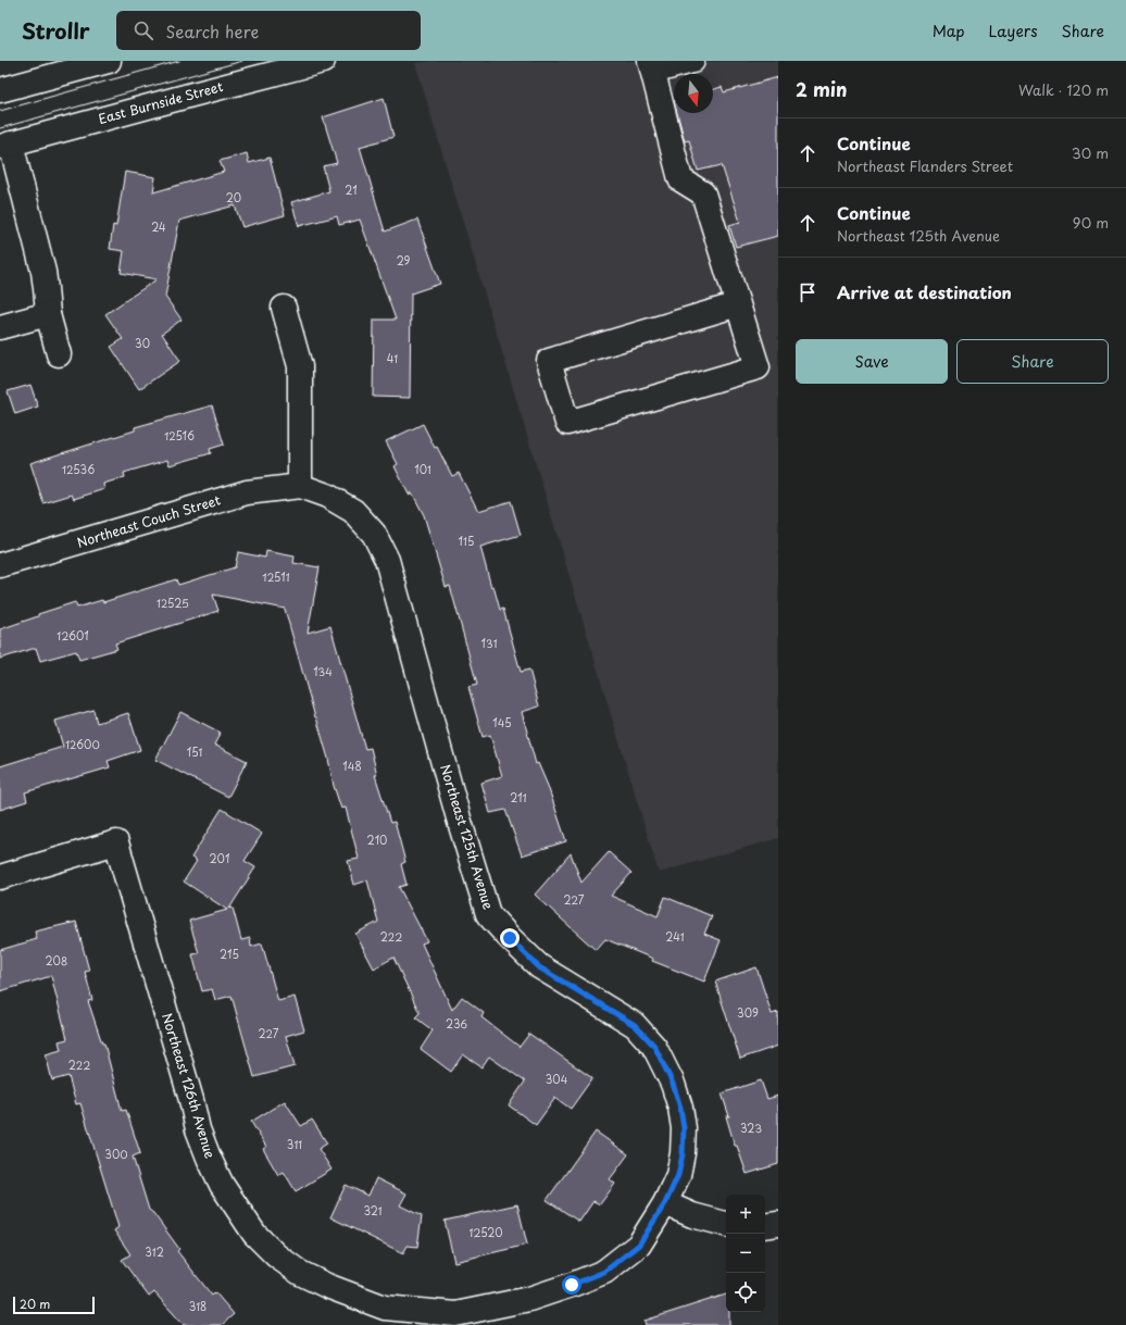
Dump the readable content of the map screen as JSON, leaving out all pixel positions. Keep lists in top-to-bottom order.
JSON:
{
  "streets": {
    "street": [
      "East Burnside Street",
      "Northeast Couch Street",
      "Northeast 125th Avenue",
      "Northeast 126th Avenue"
    ]
  },
  "crossings": [
    ["Northeast Couch Street", "Northeast 125th Avenue"],
    ["Northeast 125th Avenue", "Northeast 126th Avenue"]
  ],
  "house_numbers": [
    "21",
    "20",
    "24",
    "29",
    "30",
    "41",
    "12516",
    "12536",
    "101",
    "115",
    "12511",
    "12525",
    "12601",
    "131",
    "134",
    "145",
    "12600",
    "151",
    "148",
    "211",
    "210",
    "201",
    "227",
    "222",
    "241",
    "215",
    "208",
    "309",
    "236",
    "227",
    "222",
    "304",
    "323",
    "311",
    "300",
    "321",
    "12520",
    "312",
    "318"
  ],
  "scale_bar": "20 m",
  "north": "bottom",
  "page": {
    "header": "Strollr",
    "search": "Search here",
    "nav": ["Map", "Layers", "Share"],
    "heading": ["2 min", "Walk · 120 m"],
    "list": [
      ["Continue", "Northeast Flanders Street", "30 m"],
      ["Continue", "Northeast 125th Avenue", "90 m"],
      "Arrive at destination"
    ],
    "buttons": ["Save", "Share"],
    "map_buttons": ["+", "−"],
    "scale": "20 m"
  }
}
